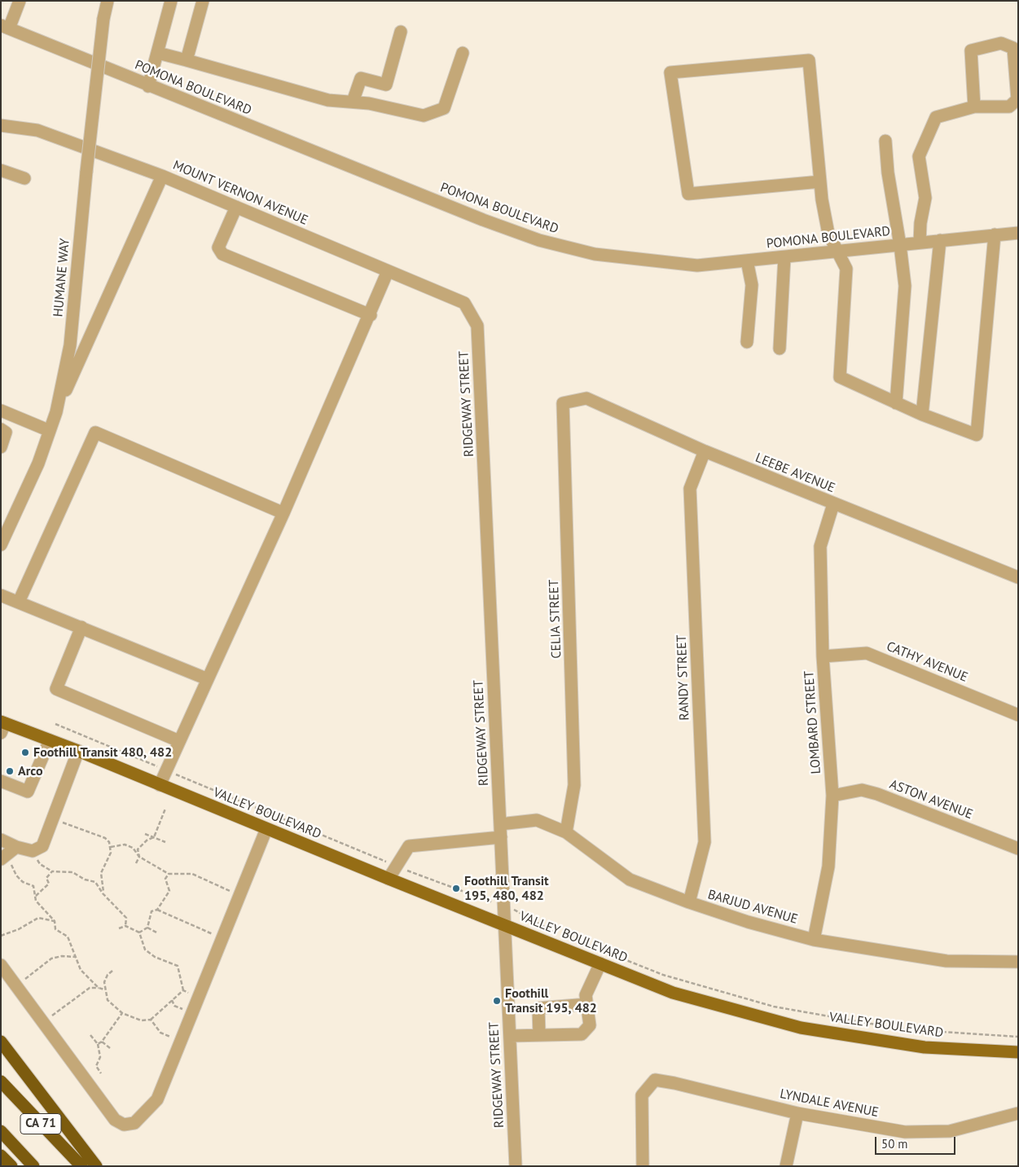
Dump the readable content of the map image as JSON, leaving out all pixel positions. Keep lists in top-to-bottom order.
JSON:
{
  "streets": {
    "highway": ["CA 71"],
    "main road": ["VALLEY BOULEVARD"],
    "street": [
      "POMONA BOULEVARD",
      "MOUNT VERNON AVENUE",
      "HUMANE WAY",
      "RIDGEWAY STREET",
      "LEEBE AVENUE",
      "CELIA STREET",
      "CATHY AVENUE",
      "RANDY STREET",
      "LOMBARD STREET",
      "ASTON AVENUE",
      "BARJUD AVENUE",
      "LYNDALE AVENUE"
    ]
  },
  "crossings": [
    ["MOUNT VERNON AVENUE", "RIDGEWAY STREET"],
    ["RIDGEWAY STREET", "VALLEY BOULEVARD"],
    ["RIDGEWAY STREET", "BARJUD AVENUE"],
    ["LEEBE AVENUE", "CELIA STREET"],
    ["LEEBE AVENUE", "RANDY STREET"],
    ["LEEBE AVENUE", "LOMBARD STREET"],
    ["CELIA STREET", "BARJUD AVENUE"],
    ["CATHY AVENUE", "LOMBARD STREET"],
    ["RANDY STREET", "BARJUD AVENUE"],
    ["LOMBARD STREET", "ASTON AVENUE"],
    ["LOMBARD STREET", "BARJUD AVENUE"]
  ],
  "places": [
    "Foothill Transit 480, 482",
    "Arco",
    "Foothill Transit 195, 480, 482",
    "Foothill Transit 195, 482"
  ],
  "scale_bar": "50 m"
}
